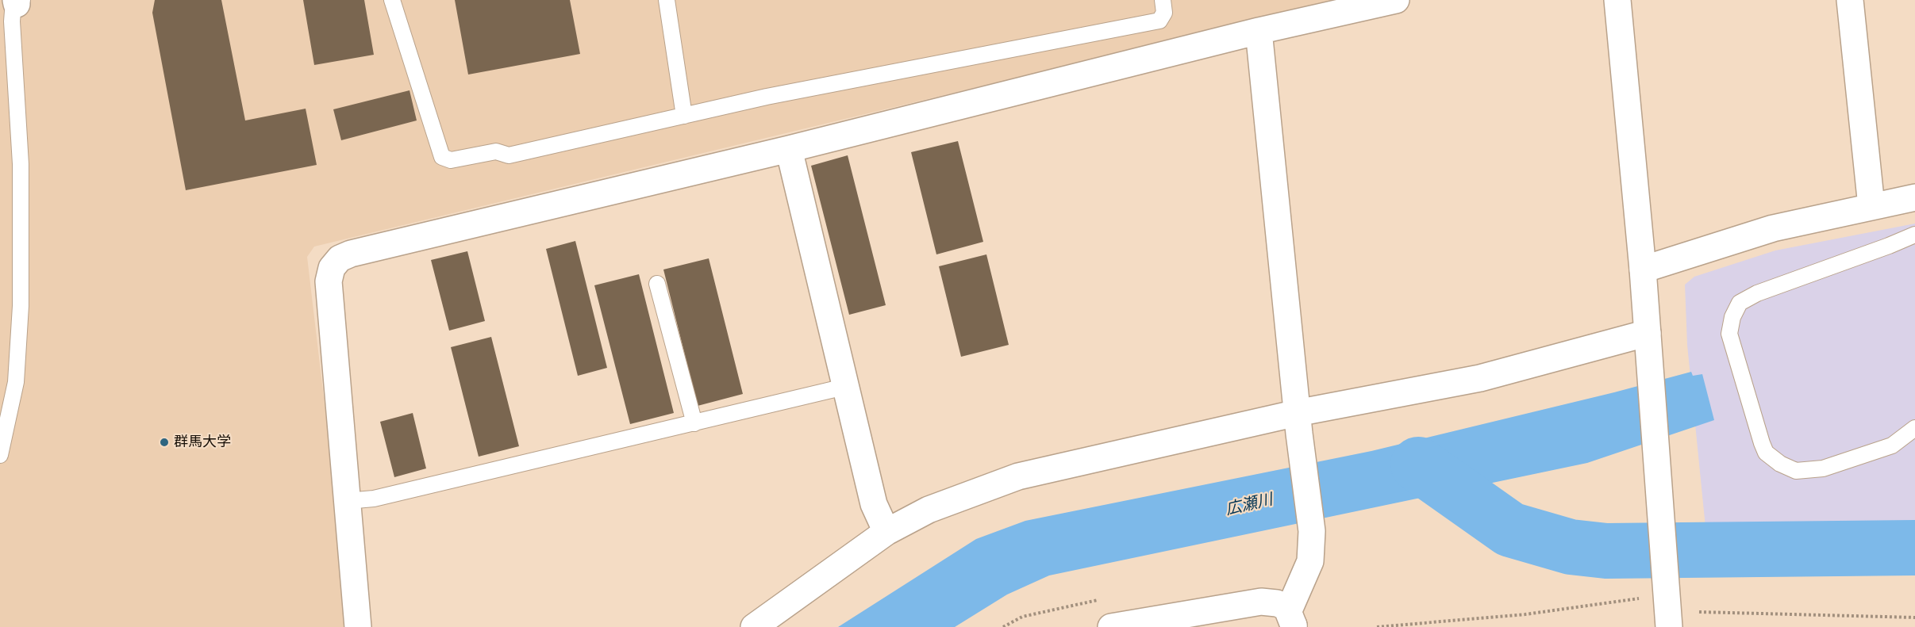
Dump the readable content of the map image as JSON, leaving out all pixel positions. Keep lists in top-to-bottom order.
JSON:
{
  "water": ["広瀬川"],
  "places": ["群馬大学"]
}
